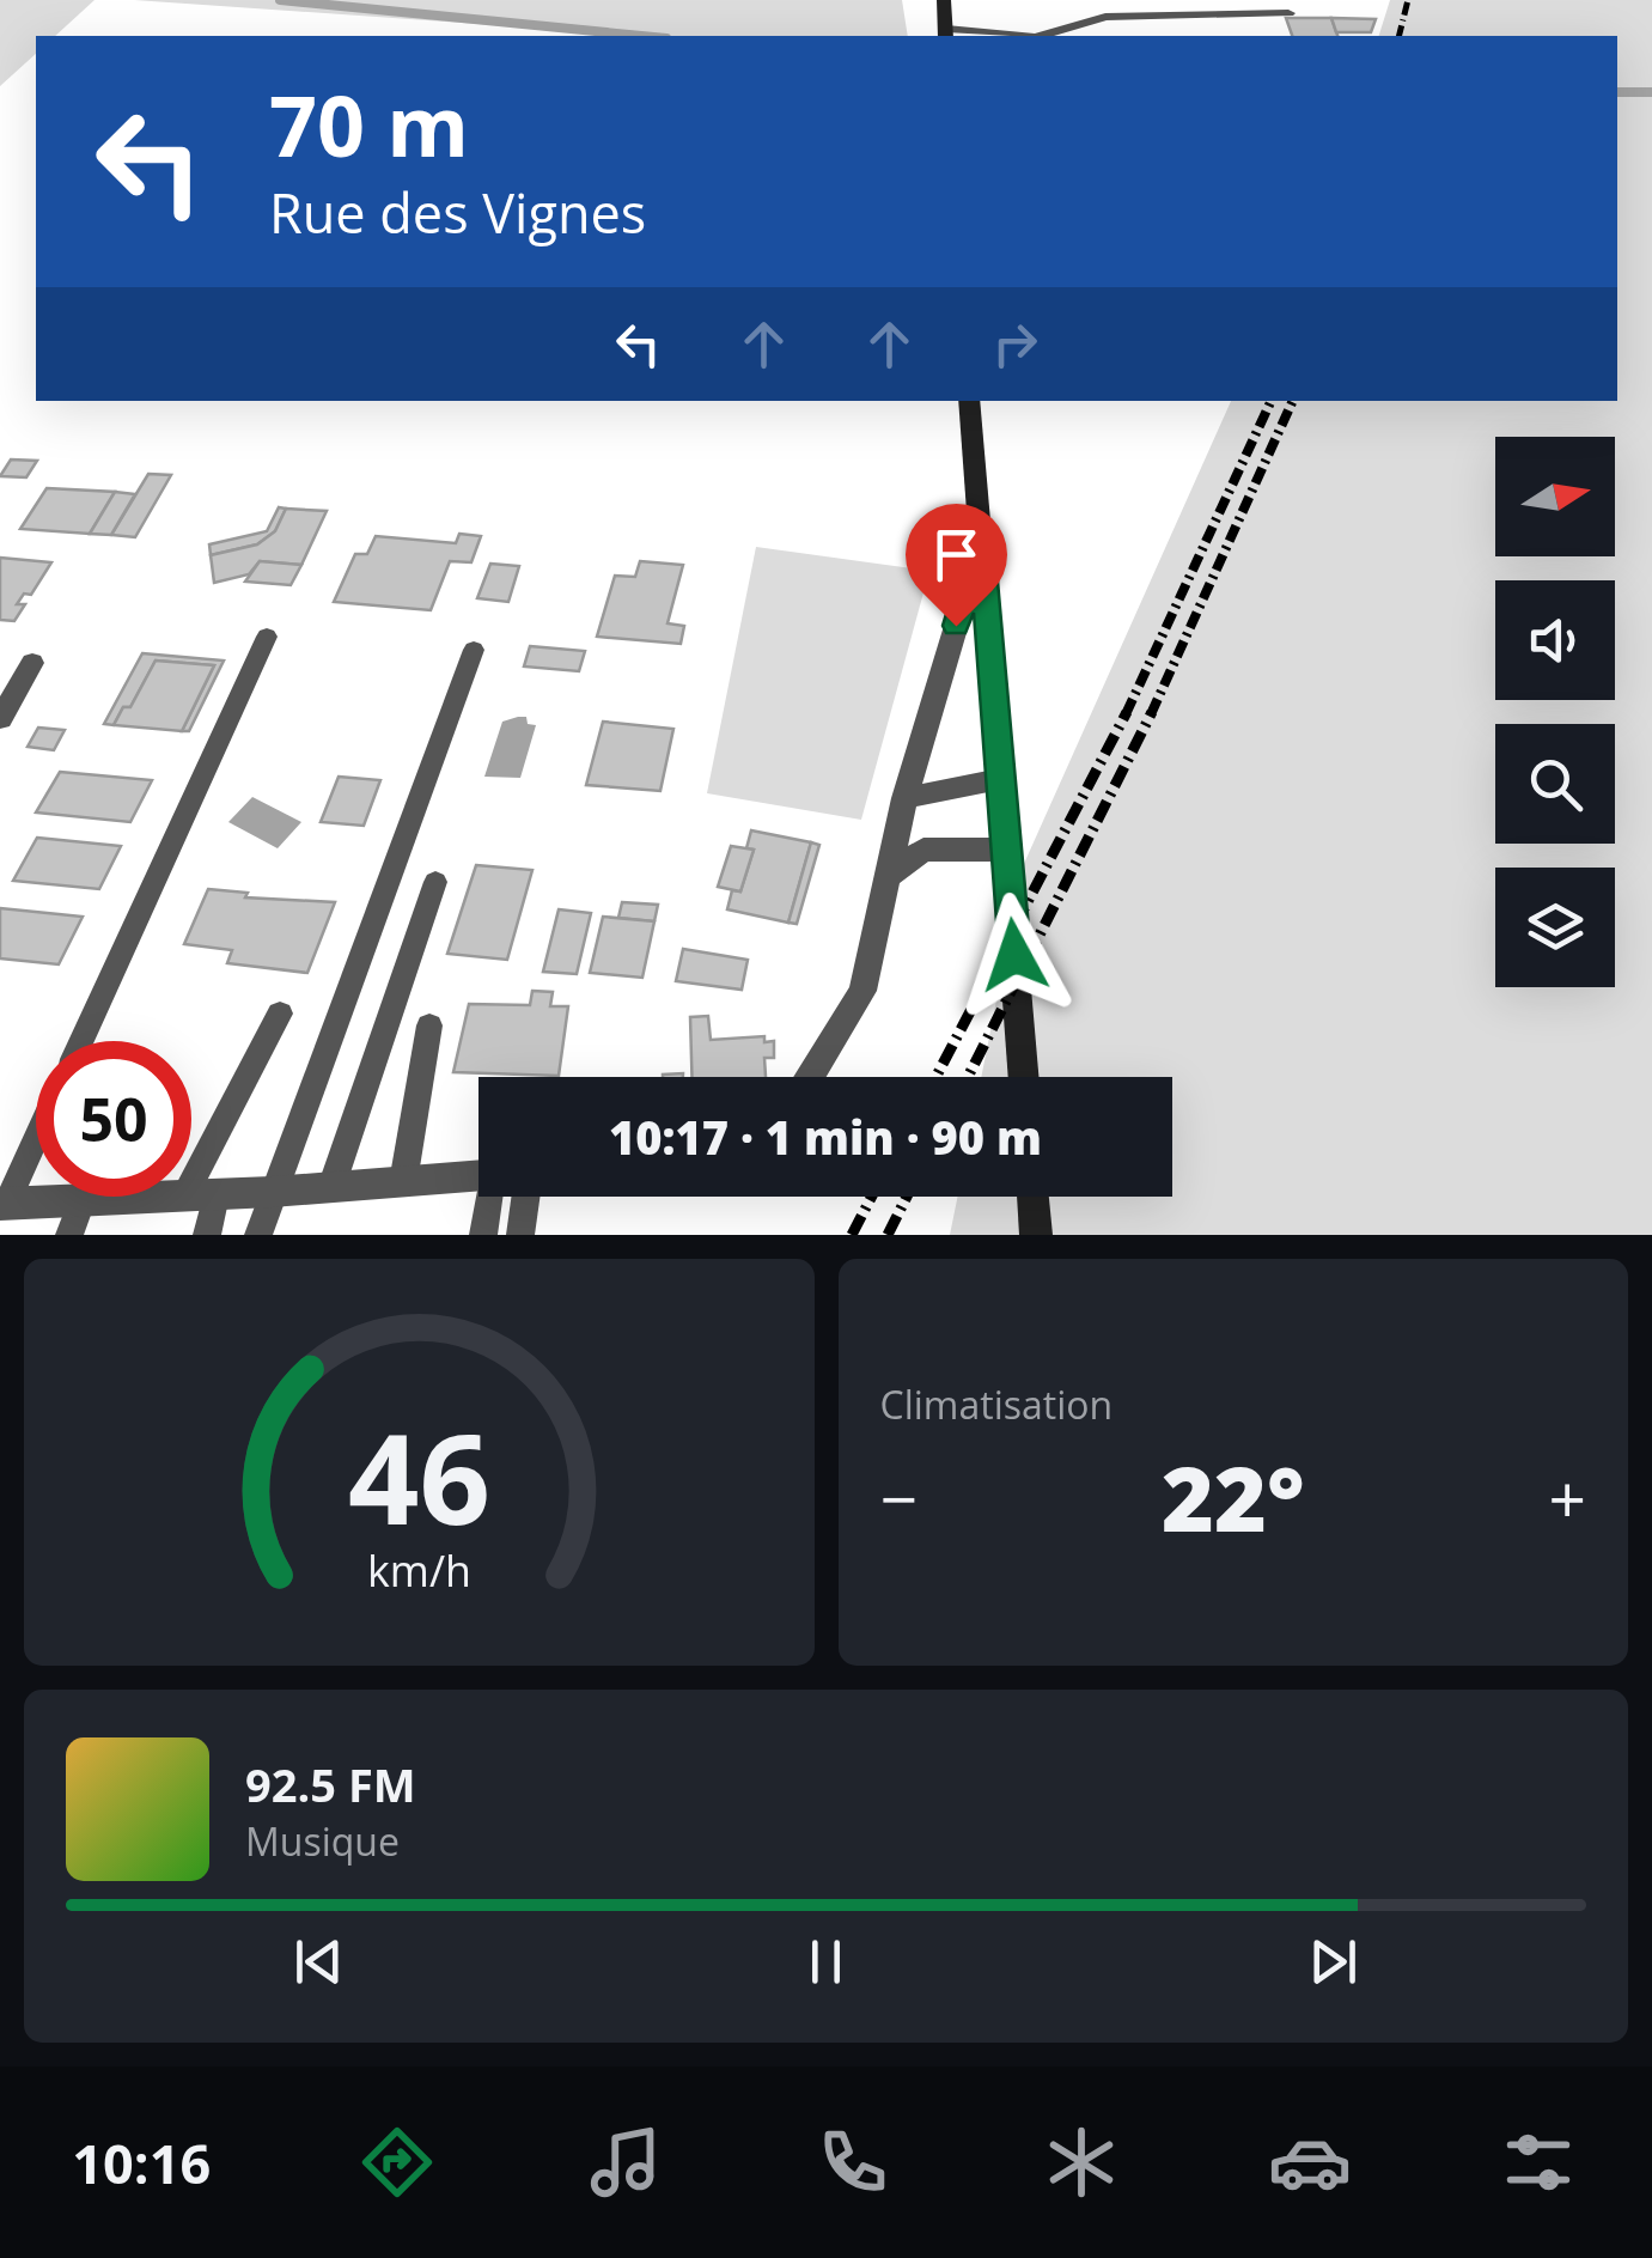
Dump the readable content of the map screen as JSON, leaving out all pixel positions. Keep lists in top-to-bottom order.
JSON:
{
  "north": "right",
  "page": {
    "turn": ["70 m", "Rue des Vignes"],
    "limit": "50",
    "trip": "10:17 · 1 min · 90 m",
    "tile": "Climatisation",
    "heat": ["−", "22°", "+"],
    "song": ["92.5 FM", "Musique"],
    "tabs": "10:16",
    "gauge": ["46", "km/h"]
  }
}
